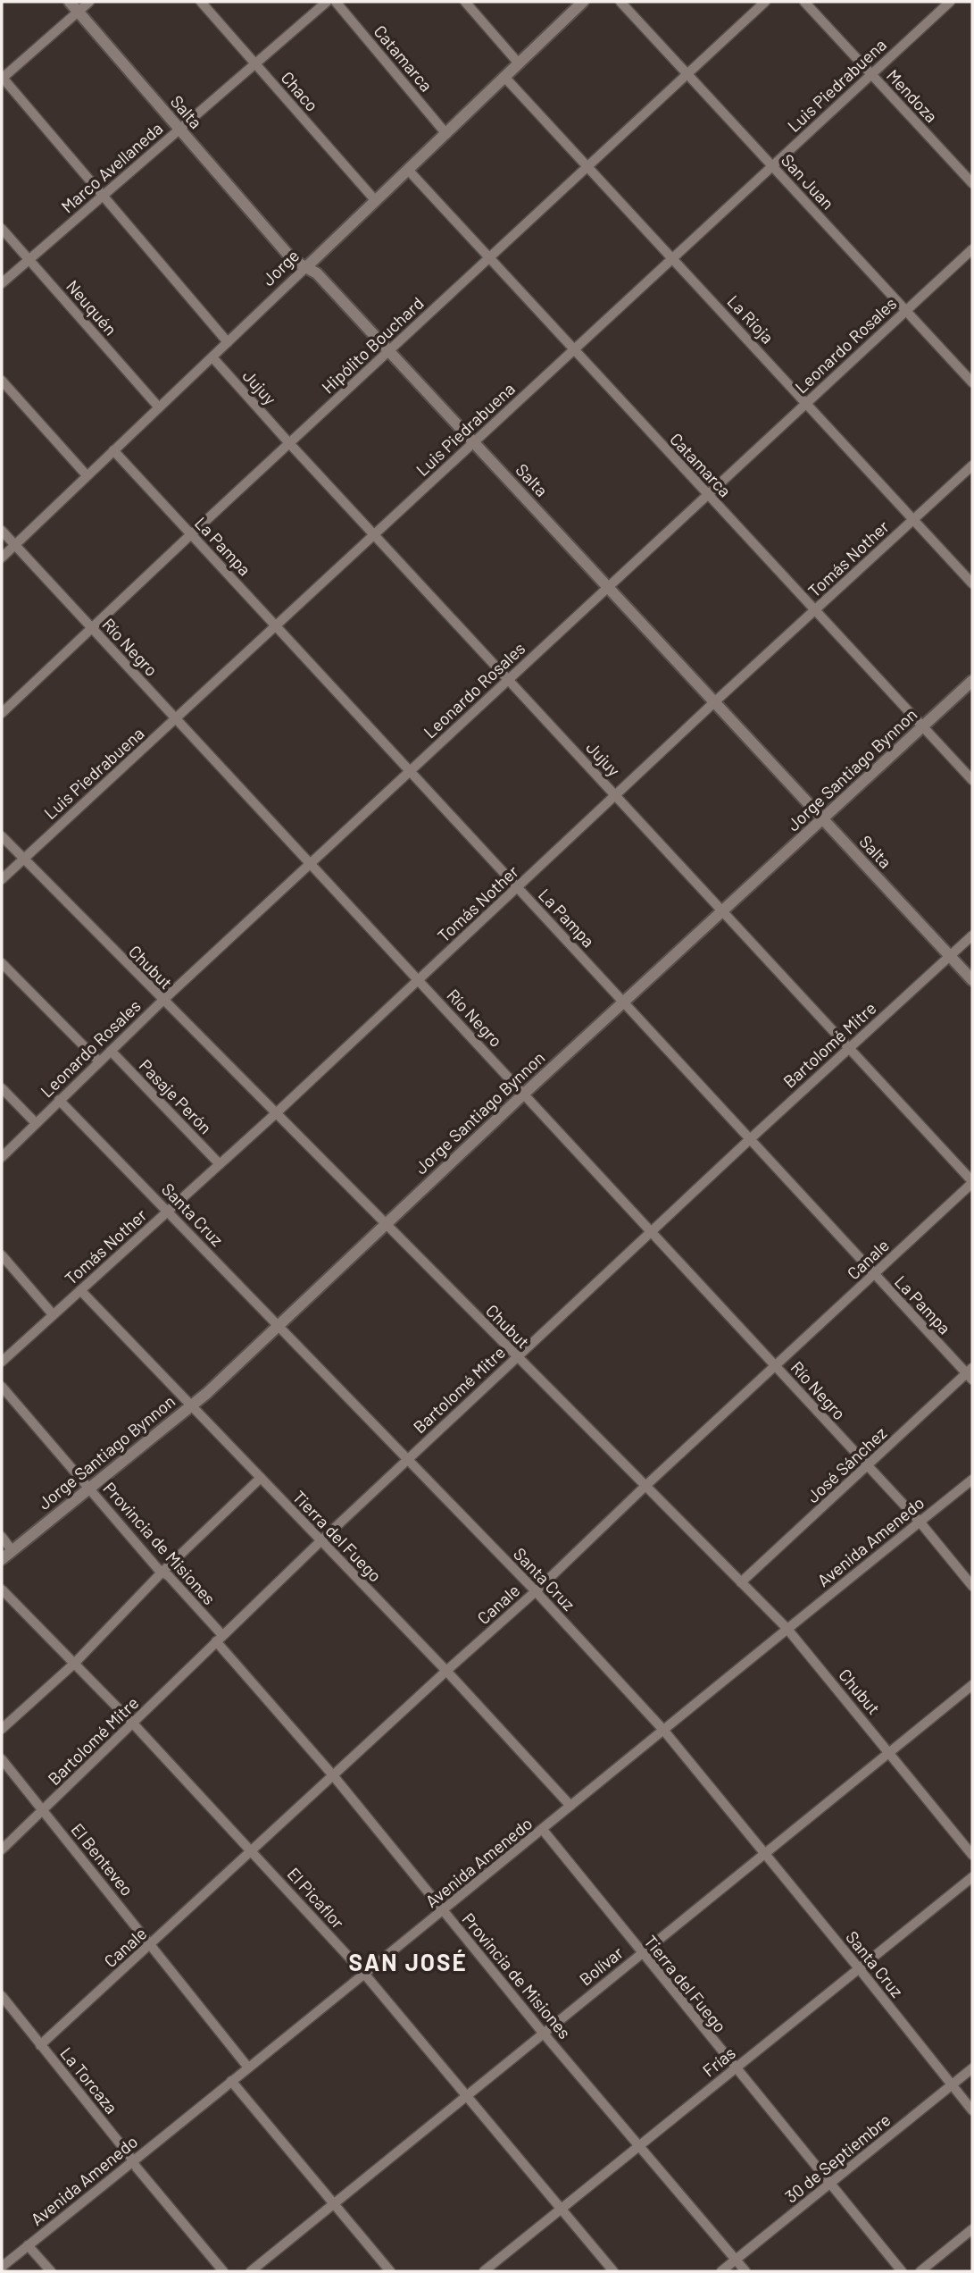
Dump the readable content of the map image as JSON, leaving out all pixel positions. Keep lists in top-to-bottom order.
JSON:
{
  "streets": {
    "street": [
      "Catamarca",
      "Luis Piedrabuena",
      "Chaco",
      "Mendoza",
      "Salta",
      "Marco Avellaneda",
      "San Juan",
      "Jorge",
      "Neuquén",
      "La Rioja",
      "Hipólito Bouchard",
      "Leonardo Rosales",
      "Jujuy",
      "La Pampa",
      "Tomás Nother",
      "Río Negro",
      "Jorge Santiago Bynnon",
      "Chubut",
      "Bartolomé Mitre",
      "Pasaje Perón",
      "Santa Cruz",
      "Canale",
      "José Sánchez",
      "Tierra del Fuego",
      "Avenida Amenedo",
      "Provincia de Misiones",
      "El Benteveo",
      "El Picaflor",
      "Bolívar",
      "Frías",
      "La Torcaza",
      "30 de Septiembre"
    ]
  },
  "crossings": [
    ["Catamarca", "Luis Piedrabuena"],
    ["Catamarca", "Jorge"],
    ["Catamarca", "Hipólito Bouchard"],
    ["Catamarca", "Leonardo Rosales"],
    ["Catamarca", "Tomás Nother"],
    ["Catamarca", "Jorge Santiago Bynnon"],
    ["Luis Piedrabuena", "Mendoza"],
    ["Luis Piedrabuena", "Salta"],
    ["Luis Piedrabuena", "San Juan"],
    ["Luis Piedrabuena", "La Rioja"],
    ["Luis Piedrabuena", "Jujuy"],
    ["Luis Piedrabuena", "La Pampa"],
    ["Luis Piedrabuena", "Río Negro"],
    ["Luis Piedrabuena", "Chubut"],
    ["Chaco", "Marco Avellaneda"],
    ["Chaco", "Jorge"],
    ["Salta", "Marco Avellaneda"],
    ["Salta", "Jorge"],
    ["Salta", "Hipólito Bouchard"],
    ["Salta", "Leonardo Rosales"],
    ["Salta", "Tomás Nother"],
    ["Salta", "Jorge Santiago Bynnon"],
    ["Salta", "Bartolomé Mitre"],
    ["Marco Avellaneda", "Neuquén"],
    ["San Juan", "Hipólito Bouchard"],
    ["San Juan", "Leonardo Rosales"],
    ["Jorge", "Neuquén"],
    ["Jorge", "La Rioja"],
    ["Jorge", "Jujuy"],
    ["Jorge", "La Pampa"],
    ["Jorge", "Río Negro"],
    ["La Rioja", "Hipólito Bouchard"],
    ["La Rioja", "Leonardo Rosales"],
    ["La Rioja", "Tomás Nother"],
    ["Hipólito Bouchard", "Jujuy"],
    ["Hipólito Bouchard", "La Pampa"],
    ["Hipólito Bouchard", "Río Negro"],
    ["Leonardo Rosales", "Jujuy"],
    ["Leonardo Rosales", "La Pampa"],
    ["Leonardo Rosales", "Río Negro"],
    ["Leonardo Rosales", "Chubut"],
    ["Leonardo Rosales", "Pasaje Perón"],
    ["Leonardo Rosales", "Santa Cruz"],
    ["Jujuy", "Tomás Nother"],
    ["Jujuy", "Jorge Santiago Bynnon"],
    ["Jujuy", "Bartolomé Mitre"],
    ["Jujuy", "Canale"],
    ["La Pampa", "Tomás Nother"],
    ["La Pampa", "Jorge Santiago Bynnon"],
    ["La Pampa", "Bartolomé Mitre"],
    ["La Pampa", "Canale"],
    ["La Pampa", "José Sánchez"],
    ["Tomás Nother", "Río Negro"],
    ["Tomás Nother", "Chubut"],
    ["Tomás Nother", "Pasaje Perón"],
    ["Tomás Nother", "Santa Cruz"],
    ["Tomás Nother", "Tierra del Fuego"],
    ["Río Negro", "Jorge Santiago Bynnon"],
    ["Río Negro", "Bartolomé Mitre"],
    ["Río Negro", "Canale"],
    ["Río Negro", "José Sánchez"],
    ["Río Negro", "Avenida Amenedo"],
    ["Jorge Santiago Bynnon", "Chubut"],
    ["Jorge Santiago Bynnon", "Santa Cruz"],
    ["Jorge Santiago Bynnon", "Tierra del Fuego"],
    ["Jorge Santiago Bynnon", "Provincia de Misiones"],
    ["Chubut", "Bartolomé Mitre"],
    ["Chubut", "Canale"],
    ["Chubut", "José Sánchez"],
    ["Chubut", "Avenida Amenedo"],
    ["Chubut", "Bolívar"],
    ["Bartolomé Mitre", "Santa Cruz"],
    ["Bartolomé Mitre", "Tierra del Fuego"],
    ["Bartolomé Mitre", "Provincia de Misiones"],
    ["Bartolomé Mitre", "El Benteveo"],
    ["Bartolomé Mitre", "El Picaflor"],
    ["Santa Cruz", "Canale"],
    ["Santa Cruz", "Avenida Amenedo"],
    ["Santa Cruz", "Bolívar"],
    ["Santa Cruz", "Frías"],
    ["Santa Cruz", "30 de Septiembre"],
    ["Canale", "Tierra del Fuego"],
    ["Canale", "Provincia de Misiones"],
    ["Canale", "El Benteveo"],
    ["Canale", "El Picaflor"],
    ["Canale", "La Torcaza"],
    ["Tierra del Fuego", "Avenida Amenedo"],
    ["Tierra del Fuego", "Bolívar"],
    ["Tierra del Fuego", "Frías"],
    ["Tierra del Fuego", "30 de Septiembre"],
    ["Avenida Amenedo", "Provincia de Misiones"],
    ["Avenida Amenedo", "El Benteveo"],
    ["Avenida Amenedo", "El Picaflor"],
    ["Avenida Amenedo", "La Torcaza"],
    ["Provincia de Misiones", "Bolívar"],
    ["Provincia de Misiones", "Frías"],
    ["Provincia de Misiones", "30 de Septiembre"],
    ["El Picaflor", "Bolívar"],
    ["El Picaflor", "Frías"]
  ],
  "districts": ["SAN JOSÉ"]
}
